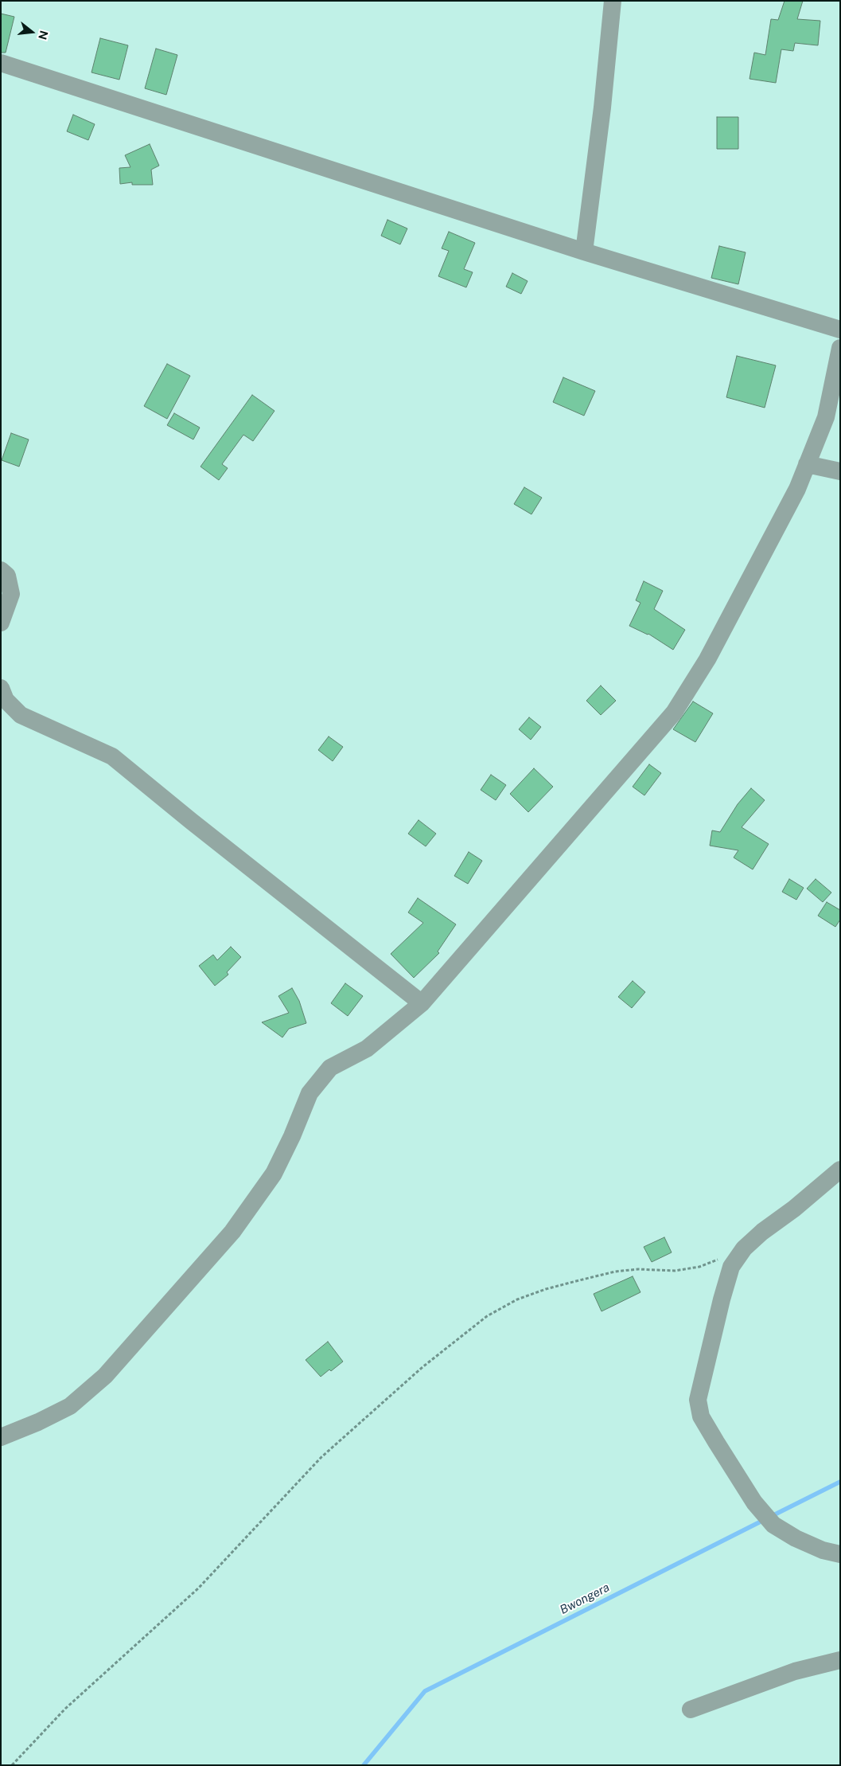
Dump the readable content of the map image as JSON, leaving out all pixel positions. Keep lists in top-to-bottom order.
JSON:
{
  "water": ["Bwongera"],
  "north": "right"
}
